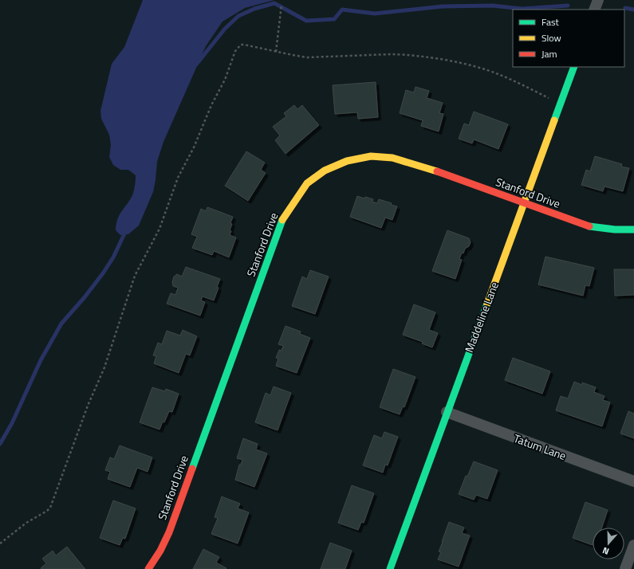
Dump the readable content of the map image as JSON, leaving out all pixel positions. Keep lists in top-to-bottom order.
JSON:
{
  "streets": {
    "street": ["Stanford Drive", "Maddeline Lane", "Tatum Lane"]
  },
  "crossings": [
    ["Stanford Drive", "Maddeline Lane"],
    ["Maddeline Lane", "Tatum Lane"]
  ],
  "legend": ["Fast", "Slow", "Jam"],
  "north": "bottom"
}
